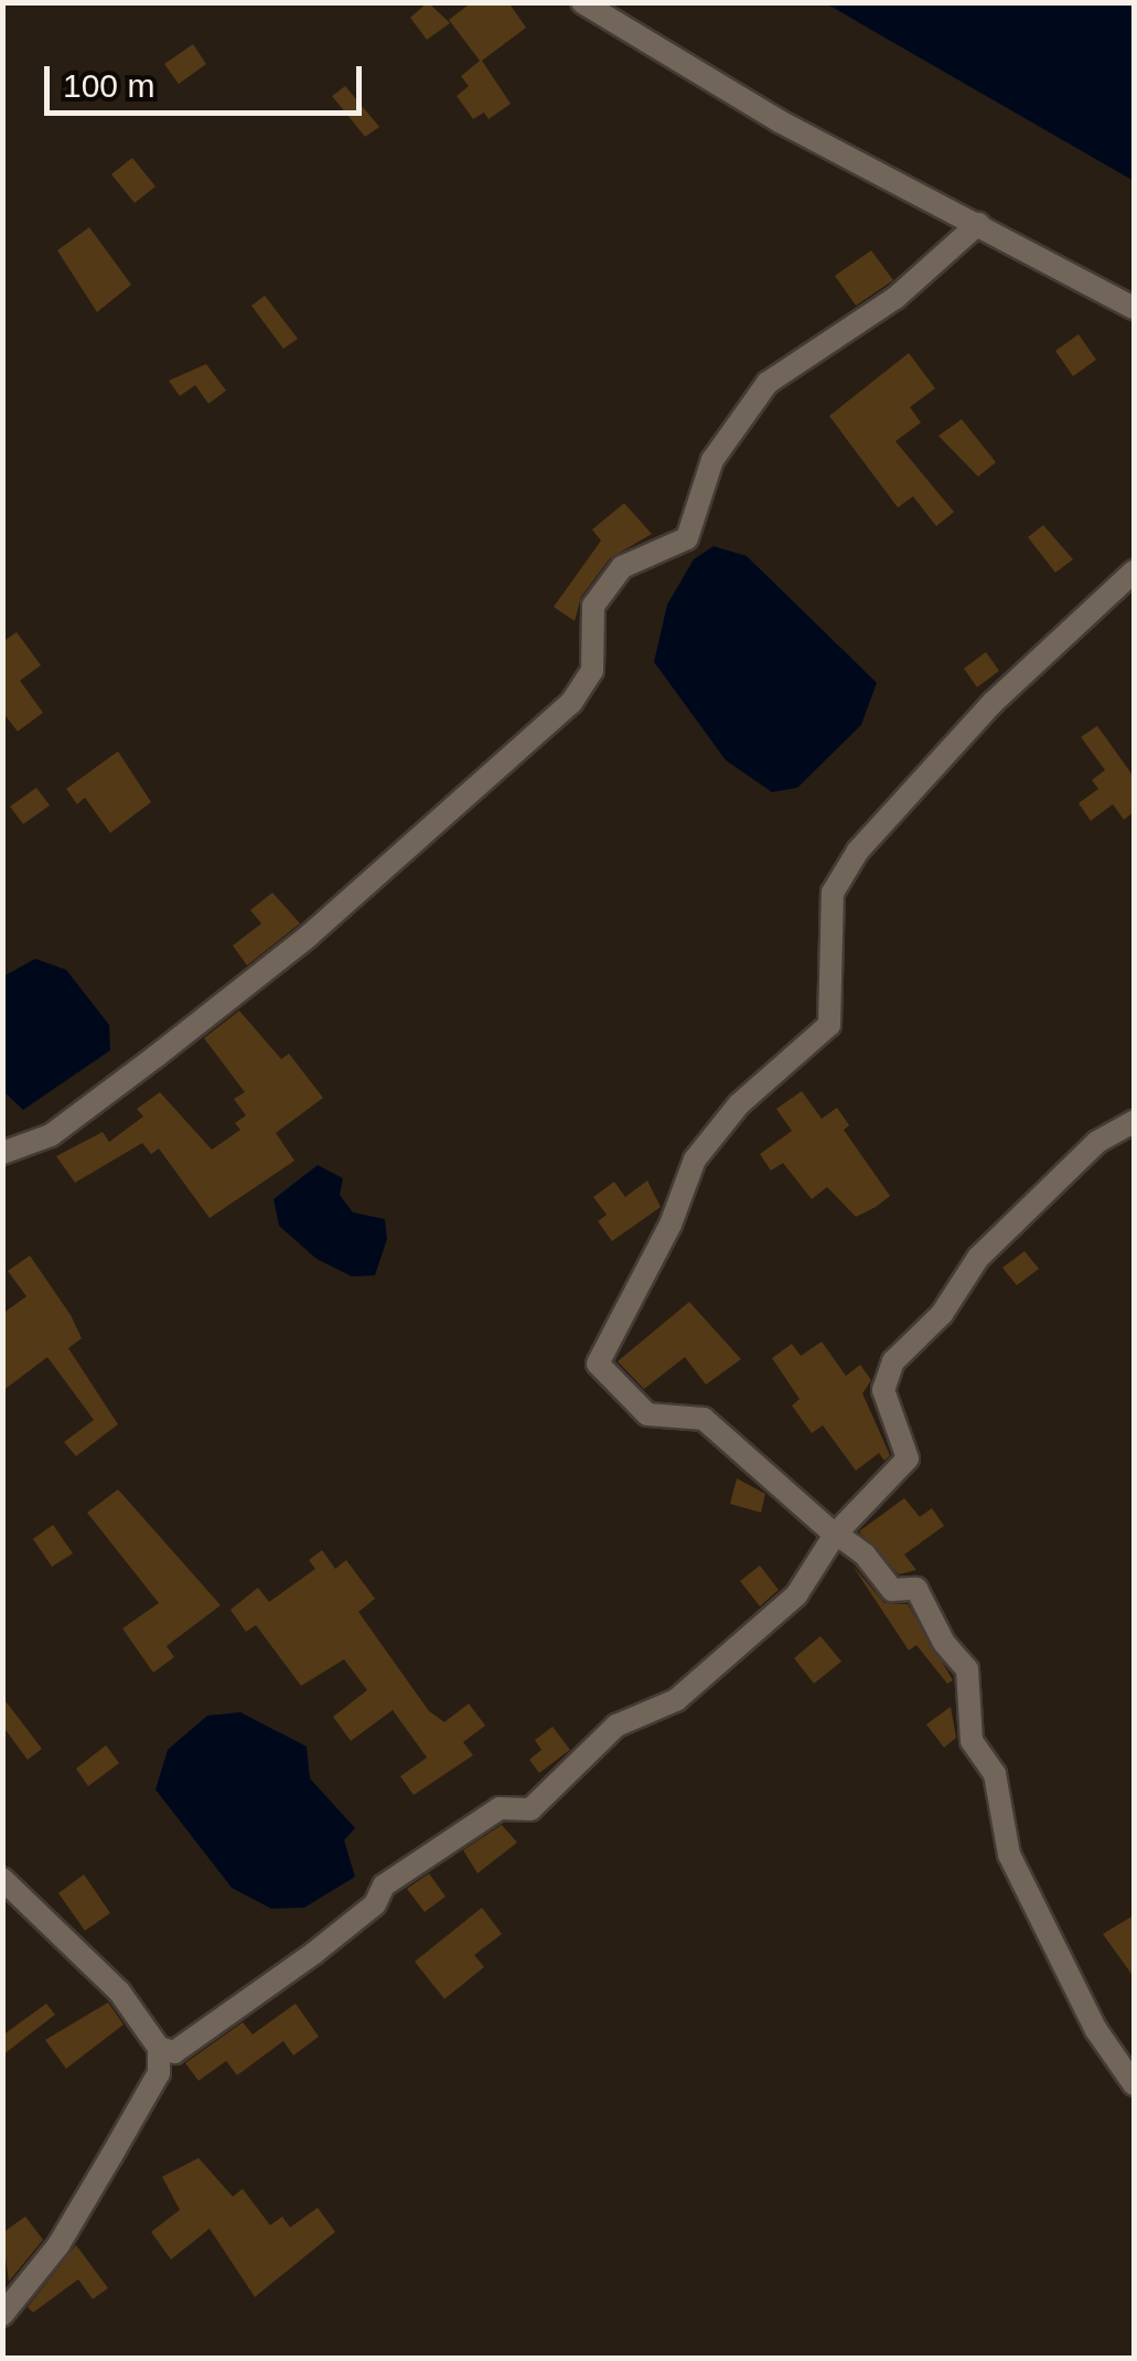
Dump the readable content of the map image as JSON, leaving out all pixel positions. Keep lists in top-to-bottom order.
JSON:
{
  "scale_bar": "100 m"
}
